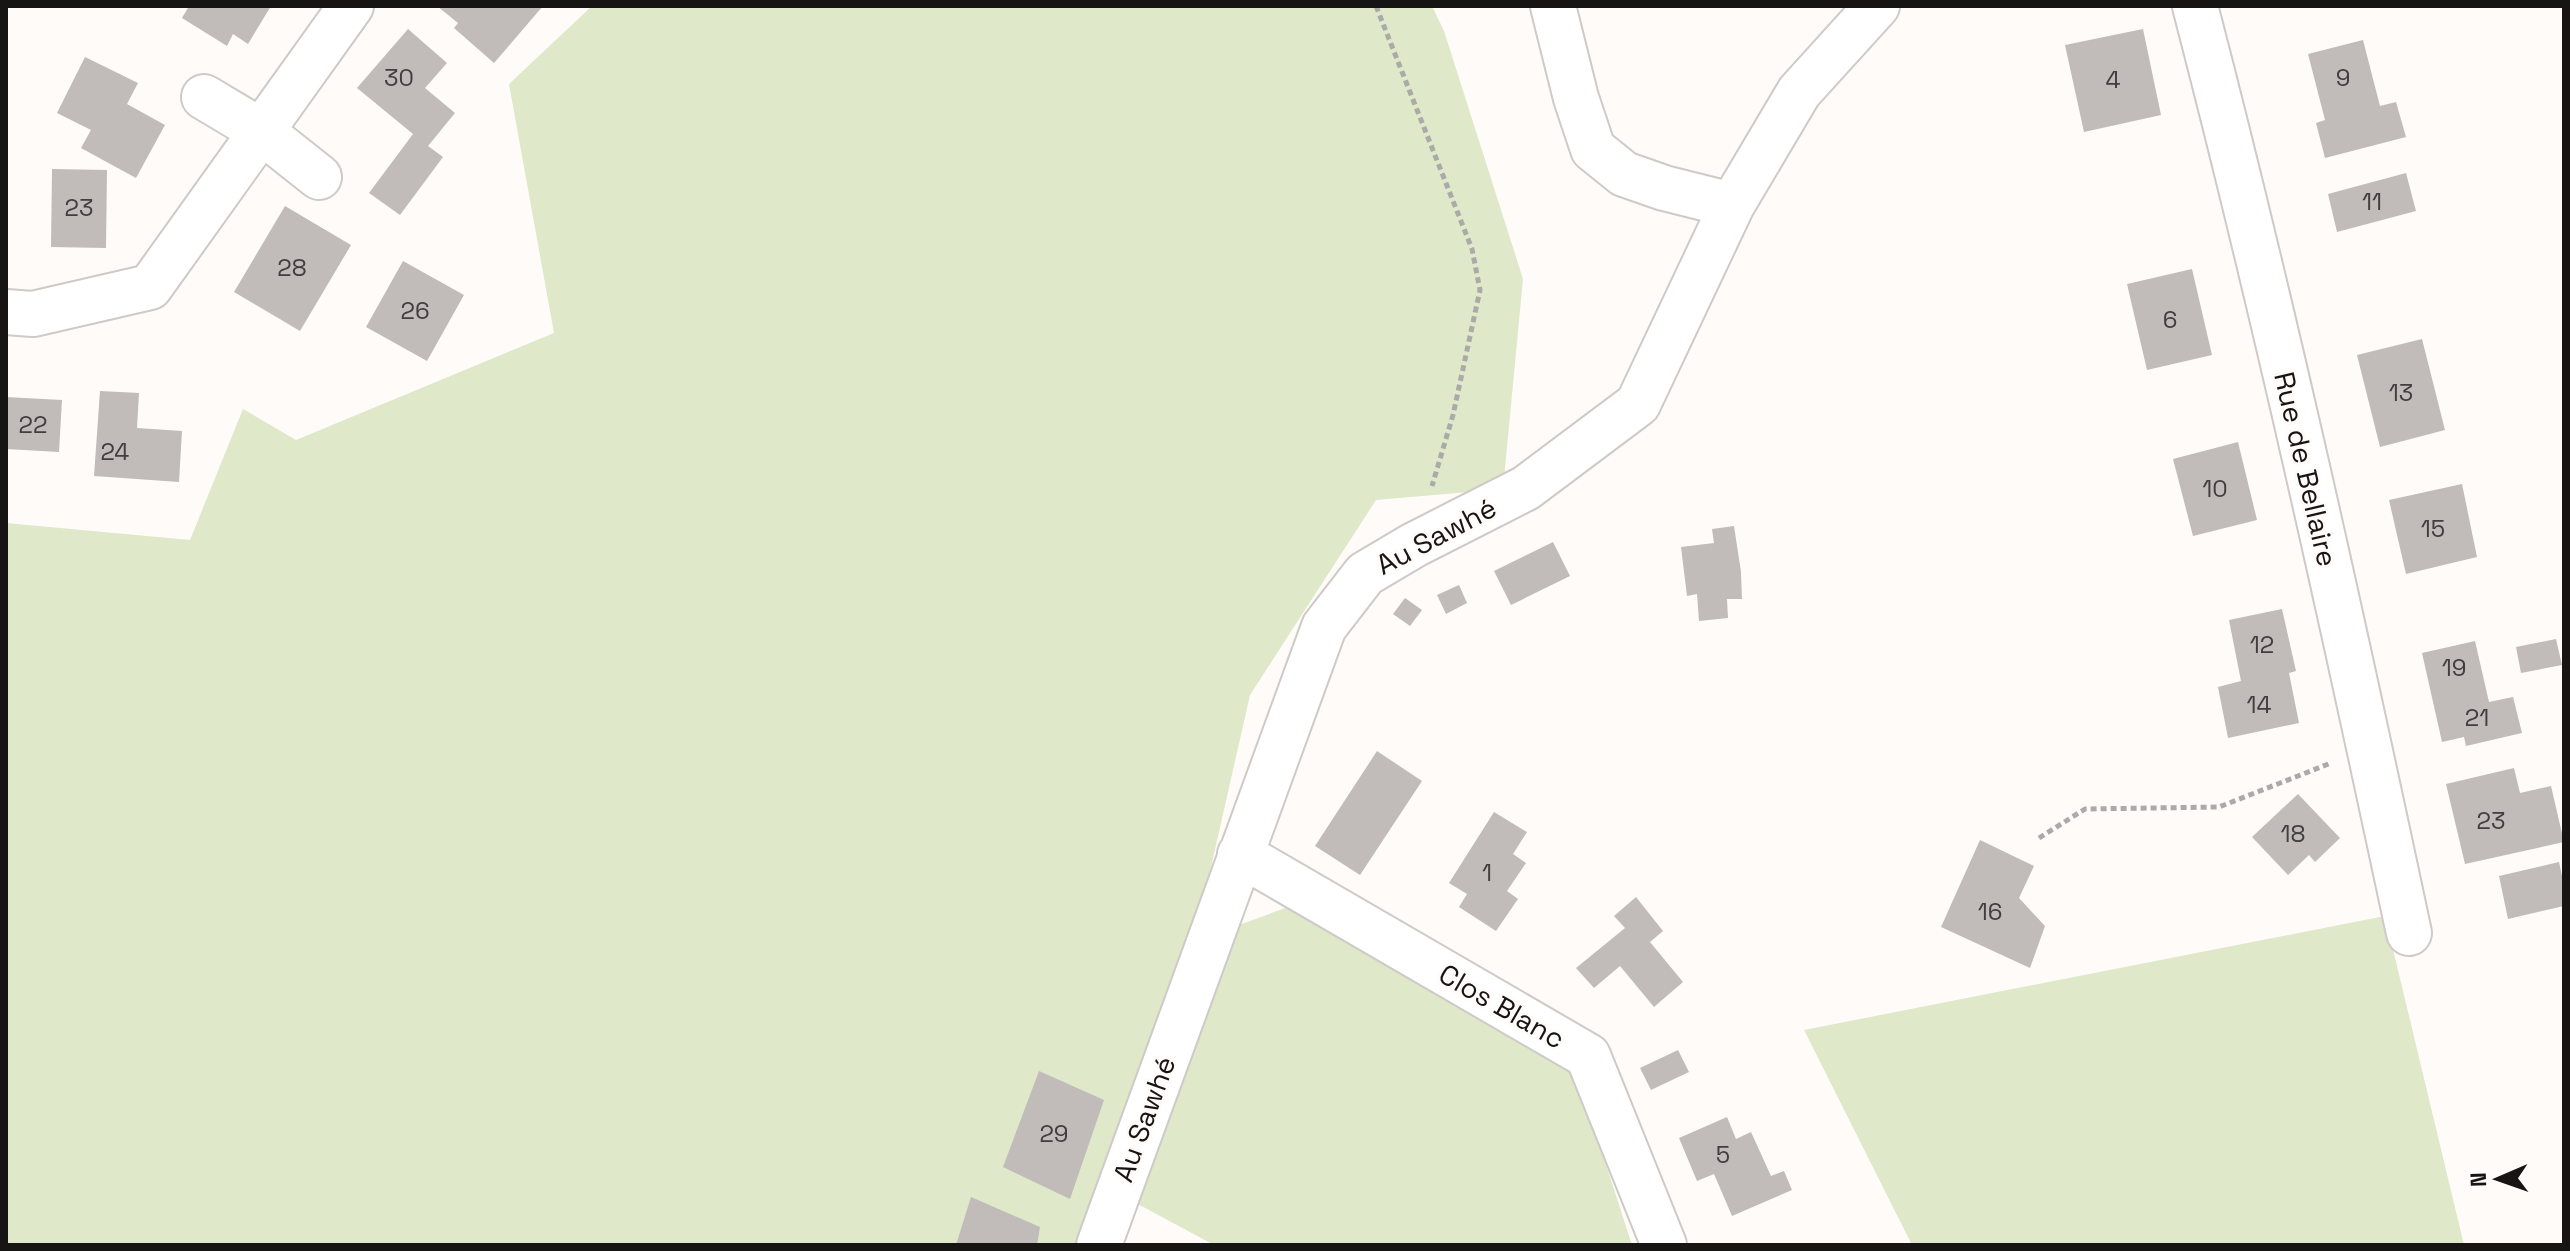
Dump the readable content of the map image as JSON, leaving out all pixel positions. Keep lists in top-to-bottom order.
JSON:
{
  "streets": {
    "street": ["Rue de Bellaire", "Au Sawhé", "Clos Blanc"]
  },
  "crossings": [
    ["Au Sawhé", "Clos Blanc"]
  ],
  "house_numbers": [
    "30",
    "9",
    "4",
    "11",
    "23",
    "28",
    "26",
    "6",
    "13",
    "22",
    "24",
    "10",
    "15",
    "12",
    "19",
    "14",
    "21",
    "23",
    "18",
    "1",
    "16",
    "29",
    "5"
  ],
  "north": "left"
}
